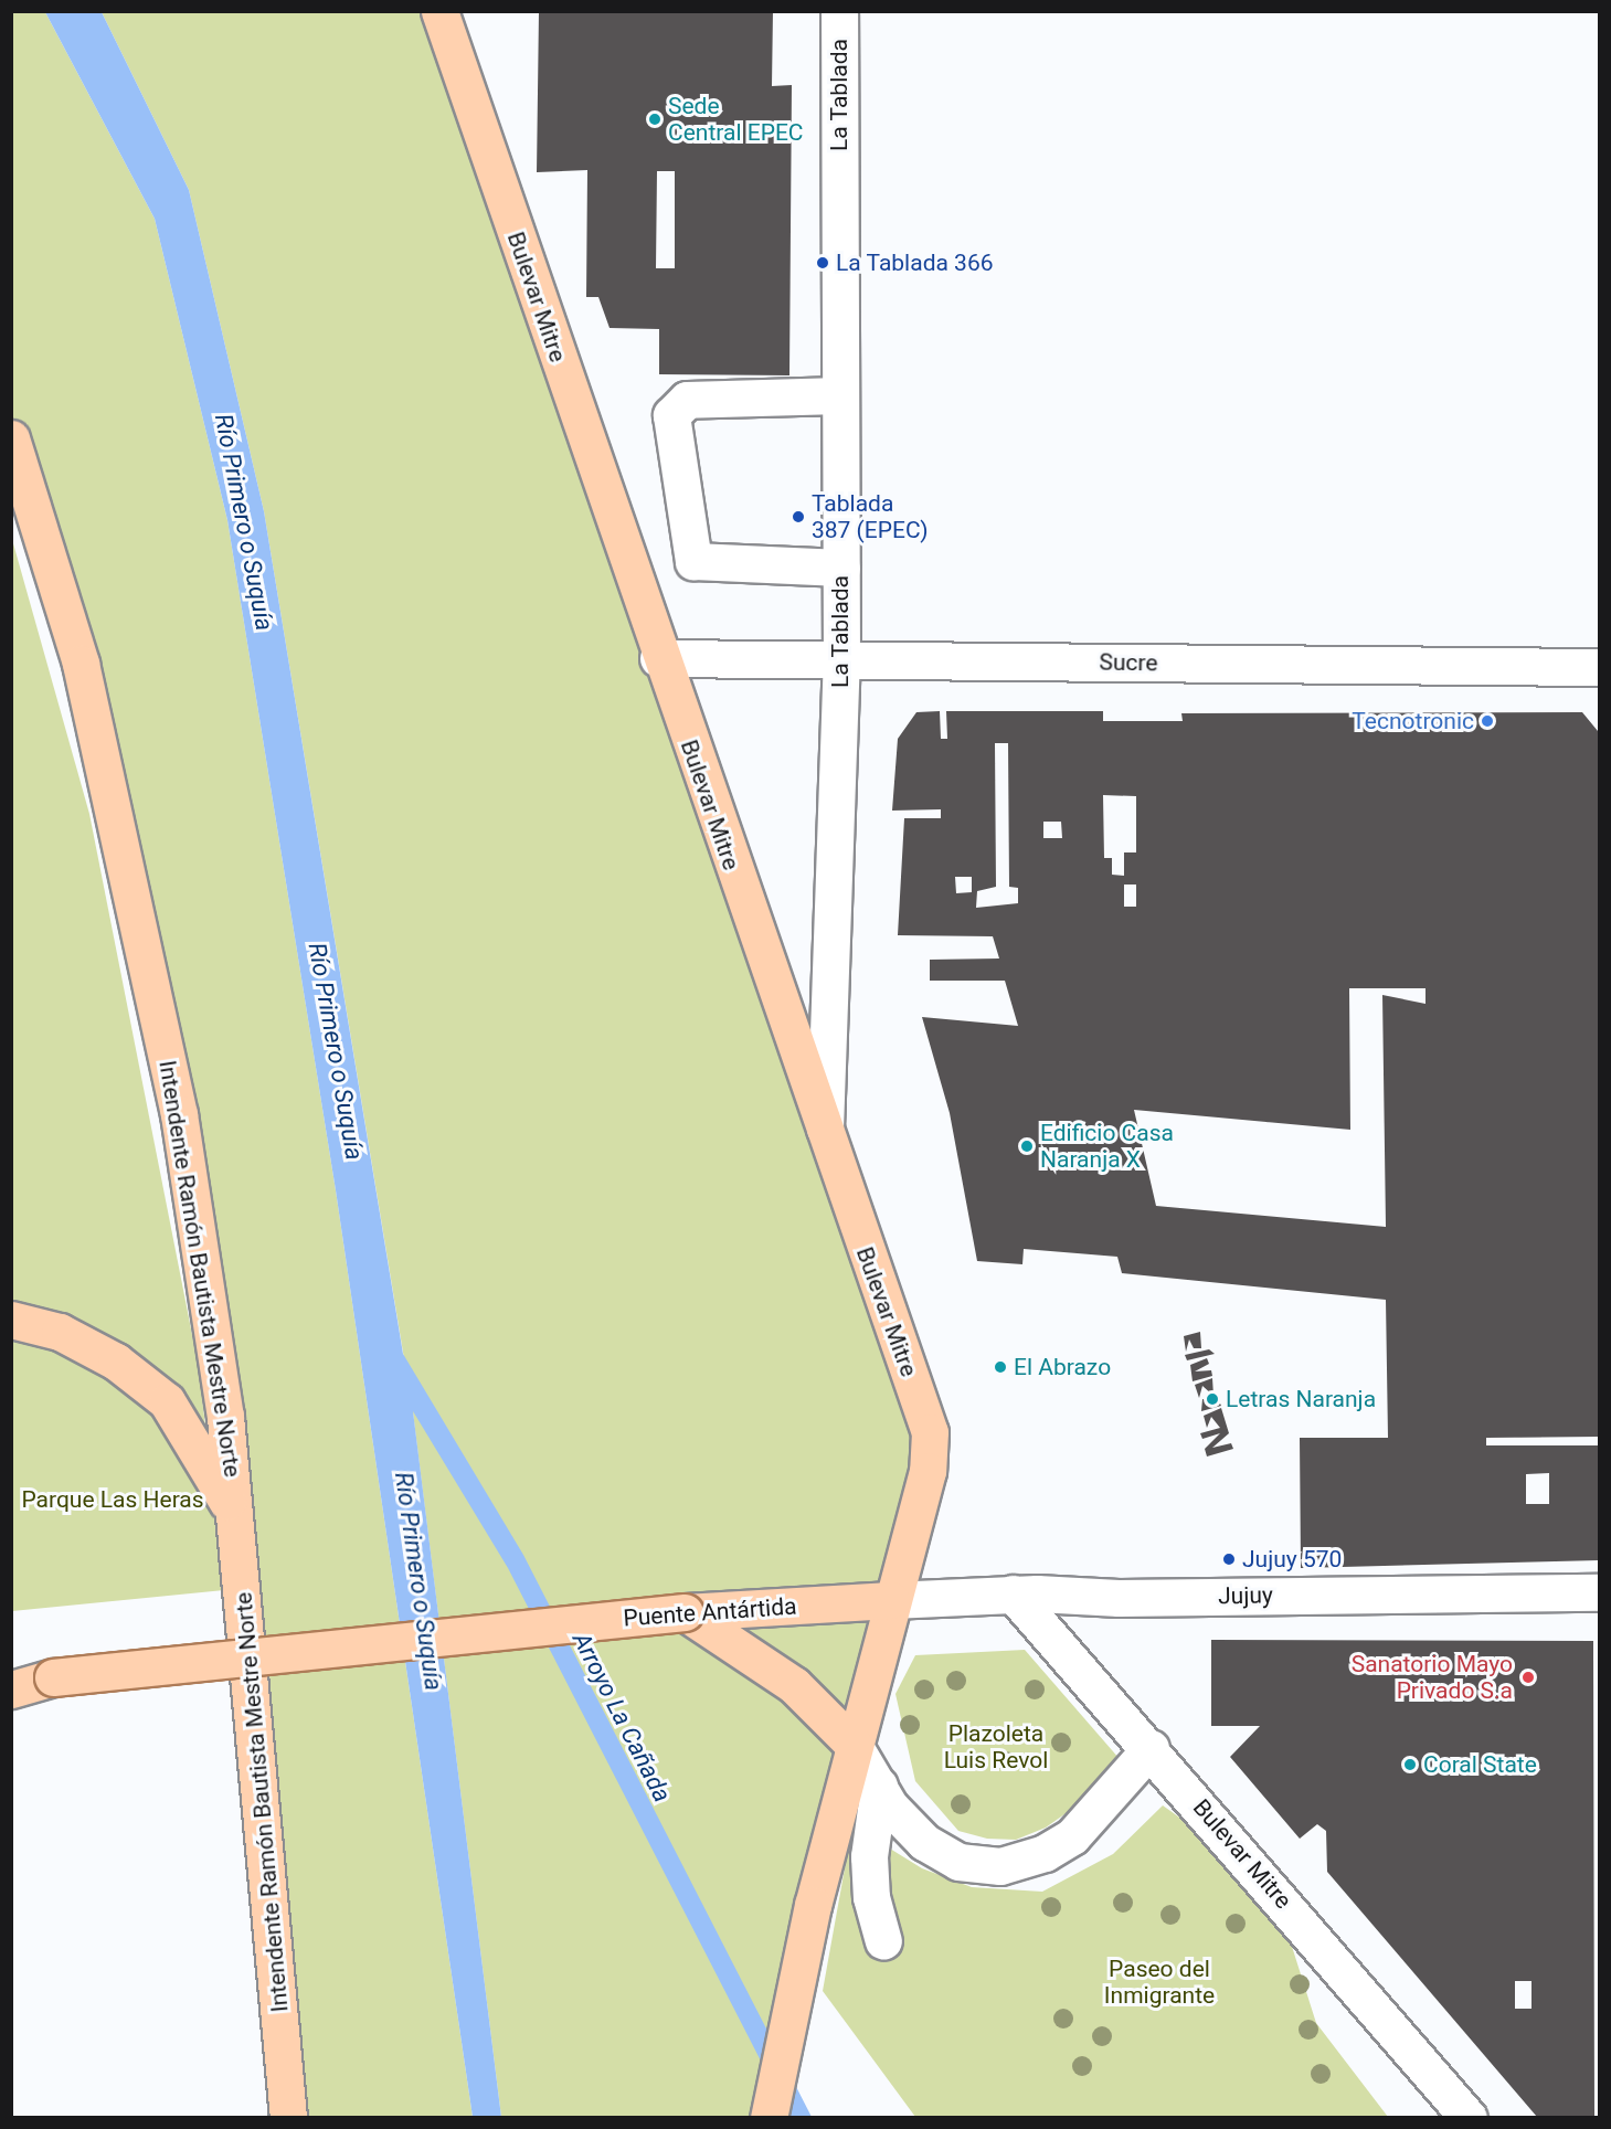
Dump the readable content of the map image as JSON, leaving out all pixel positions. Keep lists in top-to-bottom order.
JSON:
{
  "streets": {
    "main road": ["Bulevar Mitre", "Intendente Ramón Bautista Mestre Norte", "Puente Antártida"],
    "street": ["La Tablada", "Sucre", "Jujuy"]
  },
  "crossings": [
    ["La Tablada", "Bulevar Mitre"],
    ["La Tablada", "Sucre"],
    ["Bulevar Mitre", "Sucre"],
    ["Bulevar Mitre", "Jujuy"],
    ["Bulevar Mitre", "Puente Antártida"],
    ["Jujuy", "Puente Antártida"]
  ],
  "water": ["Río Primero o Suquía", "Arroyo La Cañada"],
  "parks": ["Parque Las Heras", "Plazoleta Luis Revol", "Paseo del Inmigrante"],
  "places": [
    "Sede Central EPEC",
    "La Tablada 366",
    "Tablada 387 (EPEC)",
    "Tecnotronic",
    "Edificio Casa Naranja X",
    "El Abrazo",
    "Letras Naranja",
    "Jujuy 570",
    "Sanatorio Mayo Privado S.a",
    "Coral State"
  ]
}
